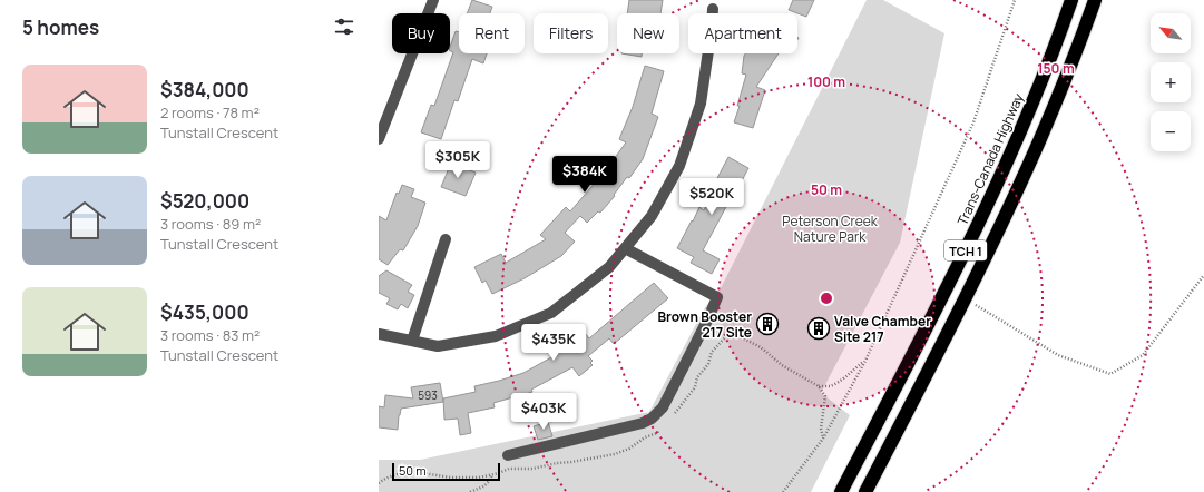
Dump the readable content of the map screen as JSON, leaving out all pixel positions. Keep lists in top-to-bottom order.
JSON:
{
  "streets": {
    "highway": ["Trans-Canada Highway", "TCH 1"]
  },
  "parks": ["Peterson Creek Nature Park"],
  "places": {
    "building": ["Brown Booster 217 Site", "Valve Chamber Site 217"]
  },
  "house_numbers": ["593"],
  "scale_bar": "50 m",
  "north": "top left",
  "page": {
    "heading": "5 homes",
    "map_buttons": ["+", "−"],
    "chip": [
      "Buy",
      "Rent",
      "Filters",
      "New",
      "Apartment"
    ],
    "list": [
      {
        "name": "$384,000",
        "note": "2 rooms · 78 m² · Tunstall Crescent"
      },
      {
        "name": "$520,000",
        "note": "3 rooms · 89 m² · Tunstall Crescent"
      },
      {
        "name": "$435,000",
        "note": "3 rooms · 83 m² · Tunstall Crescent"
      }
    ],
    "price": [
      "$305K",
      "$384K",
      "$520K",
      "$435K",
      "$403K"
    ],
    "scale": "50 m"
  },
  "rings": ["150 m", "100 m", "50 m"]
}
